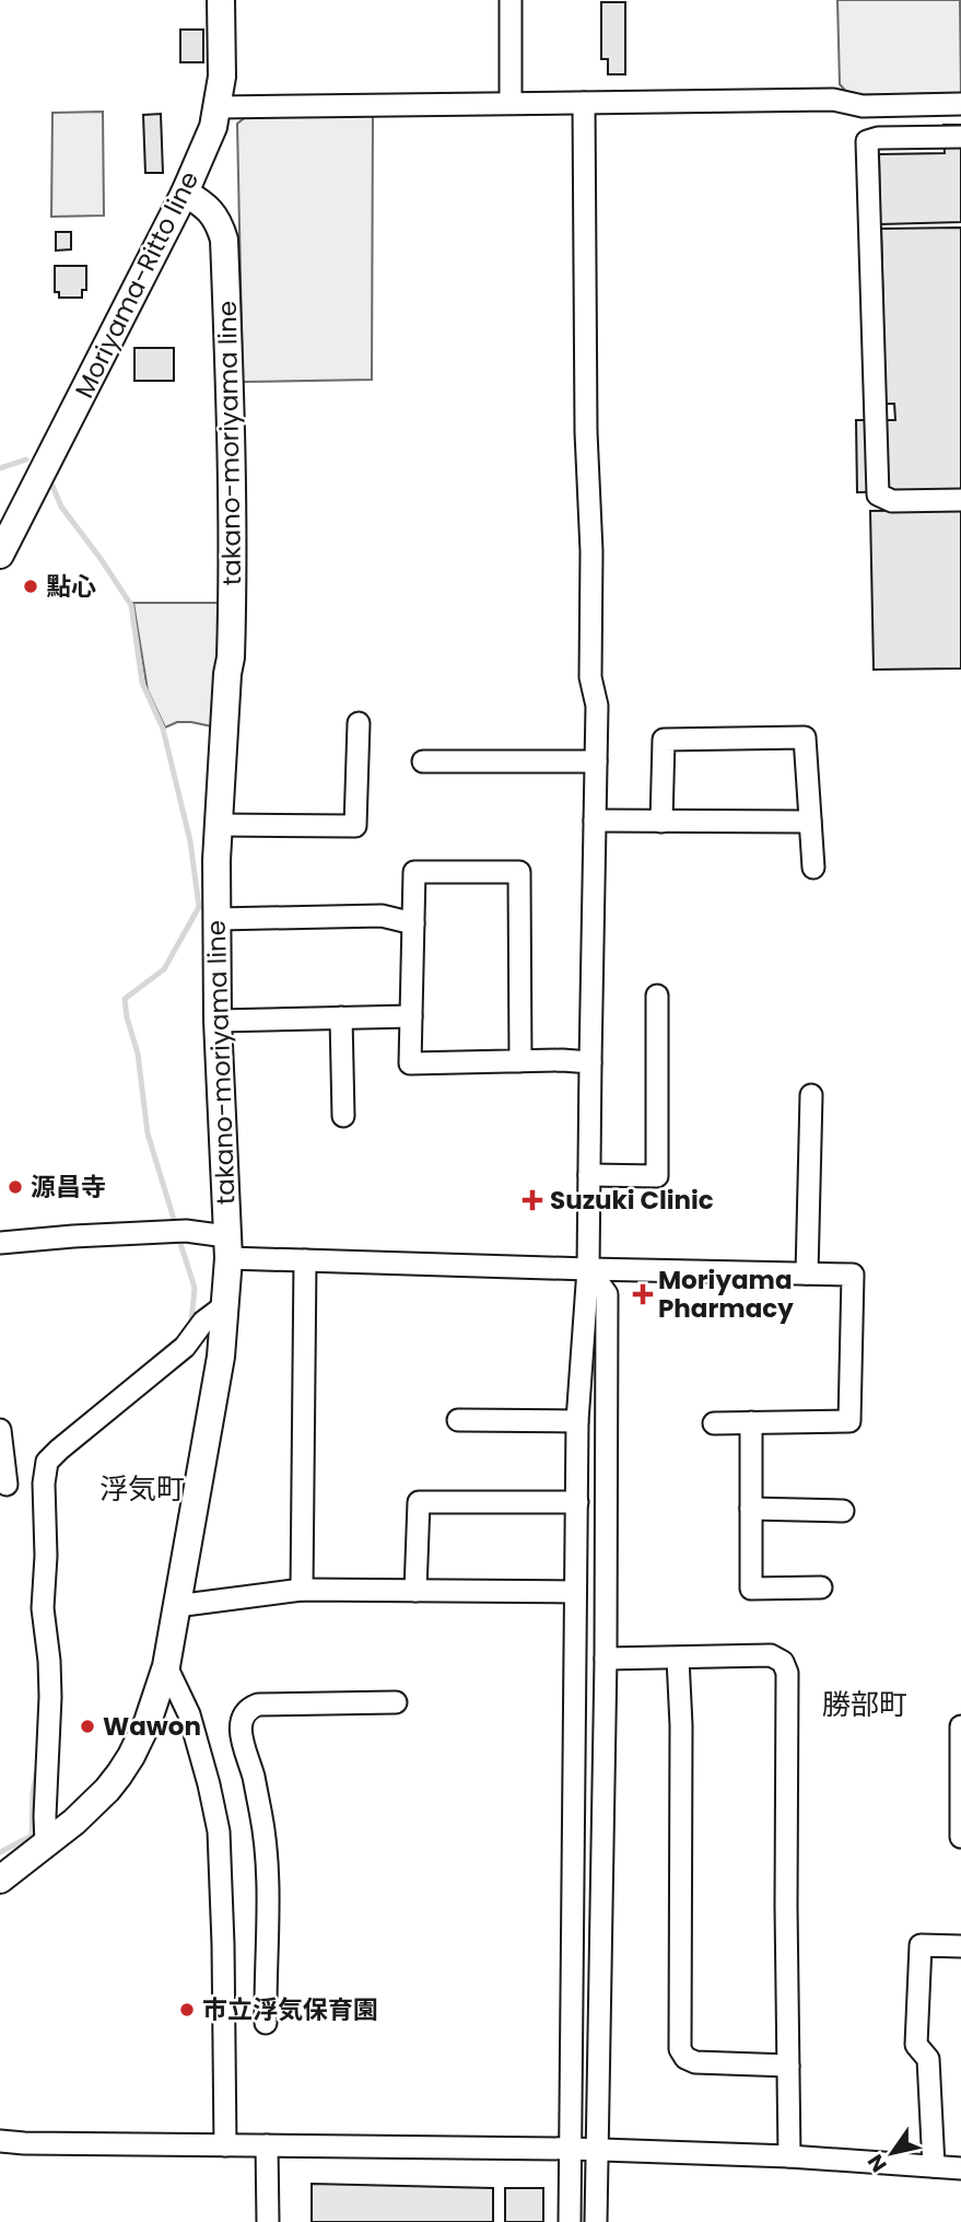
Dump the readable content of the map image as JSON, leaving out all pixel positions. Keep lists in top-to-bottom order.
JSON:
{
  "streets": {
    "main road": ["Moriyama-Ritto line", "takano-moriyama line"]
  },
  "crossings": [
    ["Moriyama-Ritto line", "takano-moriyama line"]
  ],
  "districts": ["浮気町", "勝部町"],
  "places": {
    "other": [
      "點心",
      "源昌寺",
      "Wawon",
      "市立浮気保育園"
    ],
    "health": ["Suzuki Clinic", "Moriyama Pharmacy"]
  },
  "north": "bottom left"
}
